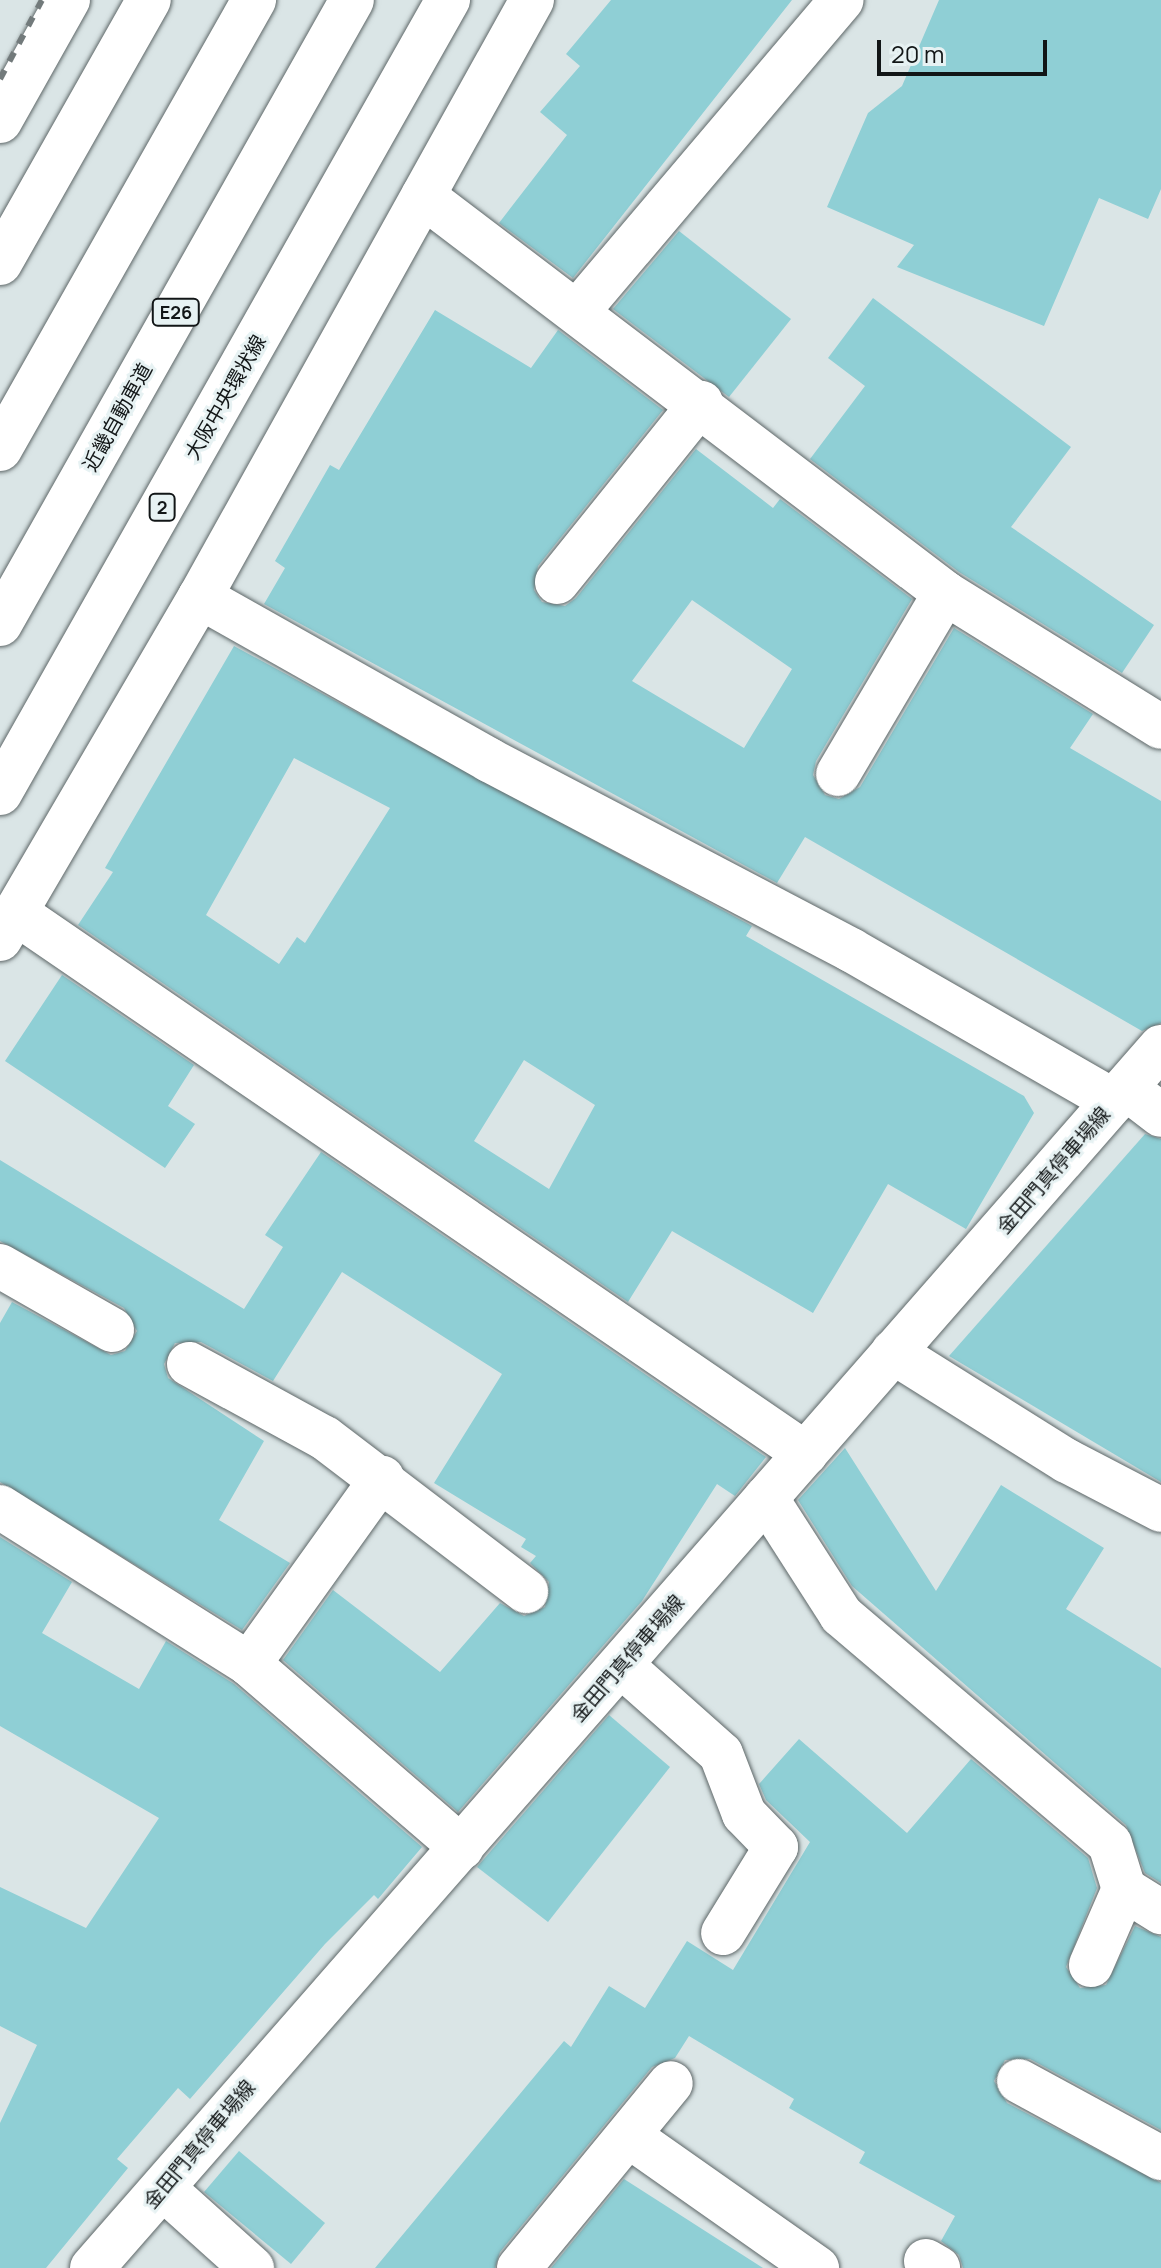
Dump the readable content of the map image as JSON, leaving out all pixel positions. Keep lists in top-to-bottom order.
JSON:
{
  "streets": {
    "main road": [
      "E26",
      "大阪中央環状線",
      "近畿自動車道",
      "2",
      "金田門真停車場線"
    ]
  },
  "scale_bar": "20 m"
}
